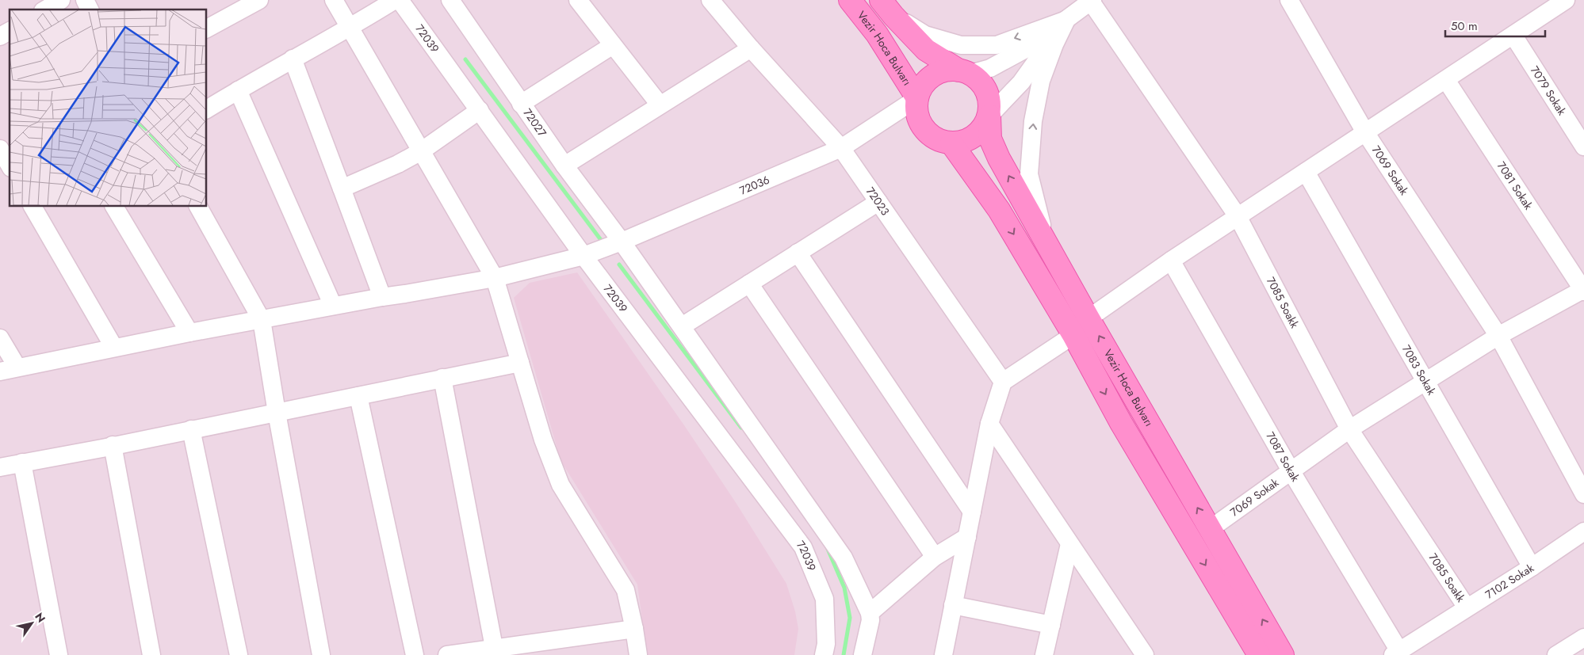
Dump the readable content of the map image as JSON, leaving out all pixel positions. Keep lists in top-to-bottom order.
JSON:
{
  "streets": {
    "main road": ["Vezir Hoca Bulvarı"],
    "street": [
      "72039",
      "7079 Sokak",
      "72027",
      "7069 Sokak",
      "72036",
      "7081 Sokak",
      "72023",
      "7085 Soakk",
      "7083 Sokak",
      "7087 Sokak",
      "7102 Sokak"
    ]
  },
  "crossings": [
    ["72039", "72036"],
    ["Vezir Hoca Bulvarı", "7069 Sokak"],
    ["Vezir Hoca Bulvarı", "72036"],
    ["72027", "72036"],
    ["7069 Sokak", "7081 Sokak"],
    ["7069 Sokak", "7085 Soakk"],
    ["7069 Sokak", "7083 Sokak"],
    ["7069 Sokak", "7087 Sokak"],
    ["72036", "72023"],
    ["7085 Soakk", "7102 Sokak"],
    ["7083 Sokak", "7102 Sokak"],
    ["7087 Sokak", "7102 Sokak"]
  ],
  "scale_bar": "50 m",
  "north": "top right"
}
